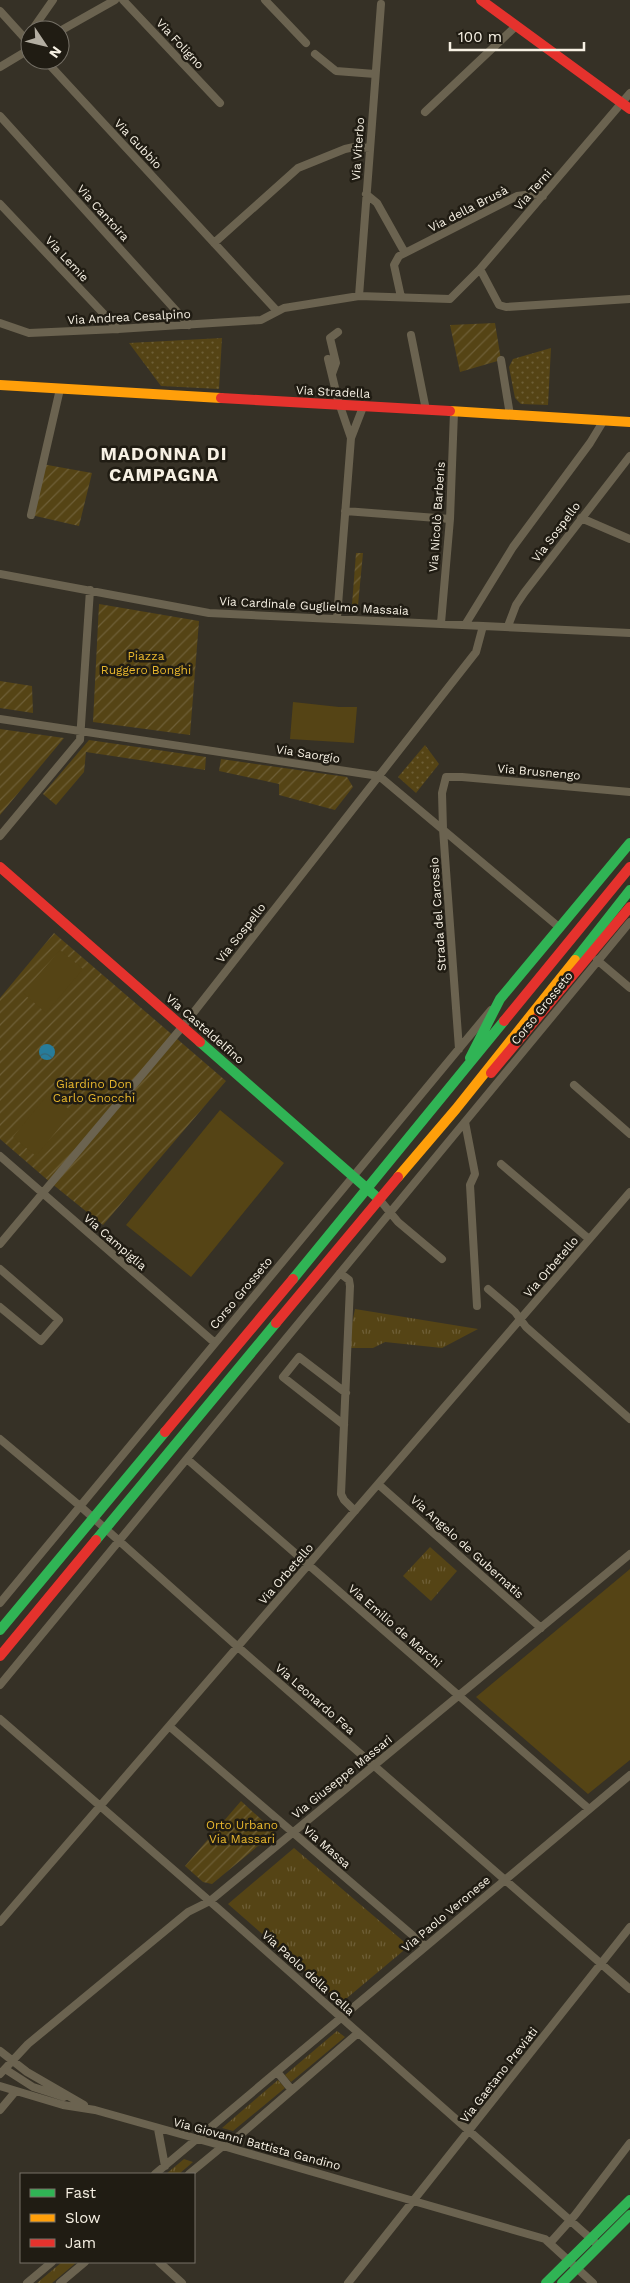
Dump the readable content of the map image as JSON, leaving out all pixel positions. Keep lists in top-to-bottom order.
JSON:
{
  "streets": {
    "main road": ["Via Stradella", "Corso Grosseto", "Via Casteldelfino"],
    "street": [
      "Via Foligno",
      "Via Gubbio",
      "Via Viterbo",
      "Via Terni",
      "Via della Brusà",
      "Via Cantoira",
      "Via Lemie",
      "Via Andrea Cesalpino",
      "Via Nicolò Barberis",
      "Via Sospello",
      "Via Cardinale Guglielmo Massaia",
      "Via Saorgio",
      "Via Brusnengo",
      "Strada del Carossio",
      "Via Campiglia",
      "Via Orbetello",
      "Via Angelo de Gubernatis",
      "Via Emilio de Marchi",
      "Via Leonardo Fea",
      "Via Giuseppe Massari",
      "Via Massa",
      "Via Paolo Veronese",
      "Via Paolo della Cella",
      "Via Gaetano Previati",
      "Via Giovanni Battista Gandino"
    ]
  },
  "crossings": [
    ["Via Gubbio", "Via Andrea Cesalpino"],
    ["Via Terni", "Via della Brusà"],
    ["Via Cantoira", "Via Andrea Cesalpino"],
    ["Via Lemie", "Via Andrea Cesalpino"],
    ["Via Stradella", "Via Nicolò Barberis"],
    ["Via Nicolò Barberis", "Via Cardinale Guglielmo Massaia"],
    ["Via Sospello", "Via Cardinale Guglielmo Massaia"],
    ["Via Sospello", "Via Saorgio"],
    ["Via Sospello", "Via Casteldelfino"],
    ["Via Sospello", "Via Campiglia"],
    ["Via Brusnengo", "Strada del Carossio"],
    ["Strada del Carossio", "Corso Grosseto"],
    ["Corso Grosseto", "Via Casteldelfino"],
    ["Corso Grosseto", "Via Campiglia"],
    ["Corso Grosseto", "Via Emilio de Marchi"],
    ["Corso Grosseto", "Via Leonardo Fea"],
    ["Via Orbetello", "Via Angelo de Gubernatis"],
    ["Via Orbetello", "Via Emilio de Marchi"],
    ["Via Orbetello", "Via Leonardo Fea"],
    ["Via Orbetello", "Via Massa"],
    ["Via Orbetello", "Via Paolo della Cella"],
    ["Via Angelo de Gubernatis", "Via Giuseppe Massari"],
    ["Via Emilio de Marchi", "Via Giuseppe Massari"],
    ["Via Emilio de Marchi", "Via Paolo Veronese"],
    ["Via Leonardo Fea", "Via Giuseppe Massari"],
    ["Via Leonardo Fea", "Via Paolo Veronese"],
    ["Via Leonardo Fea", "Via Gaetano Previati"],
    ["Via Giuseppe Massari", "Via Massa"],
    ["Via Giuseppe Massari", "Via Paolo della Cella"],
    ["Via Giuseppe Massari", "Via Giovanni Battista Gandino"],
    ["Via Massa", "Via Paolo Veronese"],
    ["Via Paolo Veronese", "Via Paolo della Cella"],
    ["Via Paolo Veronese", "Via Giovanni Battista Gandino"],
    ["Via Paolo della Cella", "Via Gaetano Previati"],
    ["Via Gaetano Previati", "Via Giovanni Battista Gandino"]
  ],
  "districts": ["MADONNA DI CAMPAGNA"],
  "parks": ["Piazza Ruggero Bonghi", "Giardino Don Carlo Gnocchi", "Orto Urbano Via Massari"],
  "legend": ["Fast", "Slow", "Jam"],
  "scale_bar": "100 m",
  "north": "bottom right"
}
